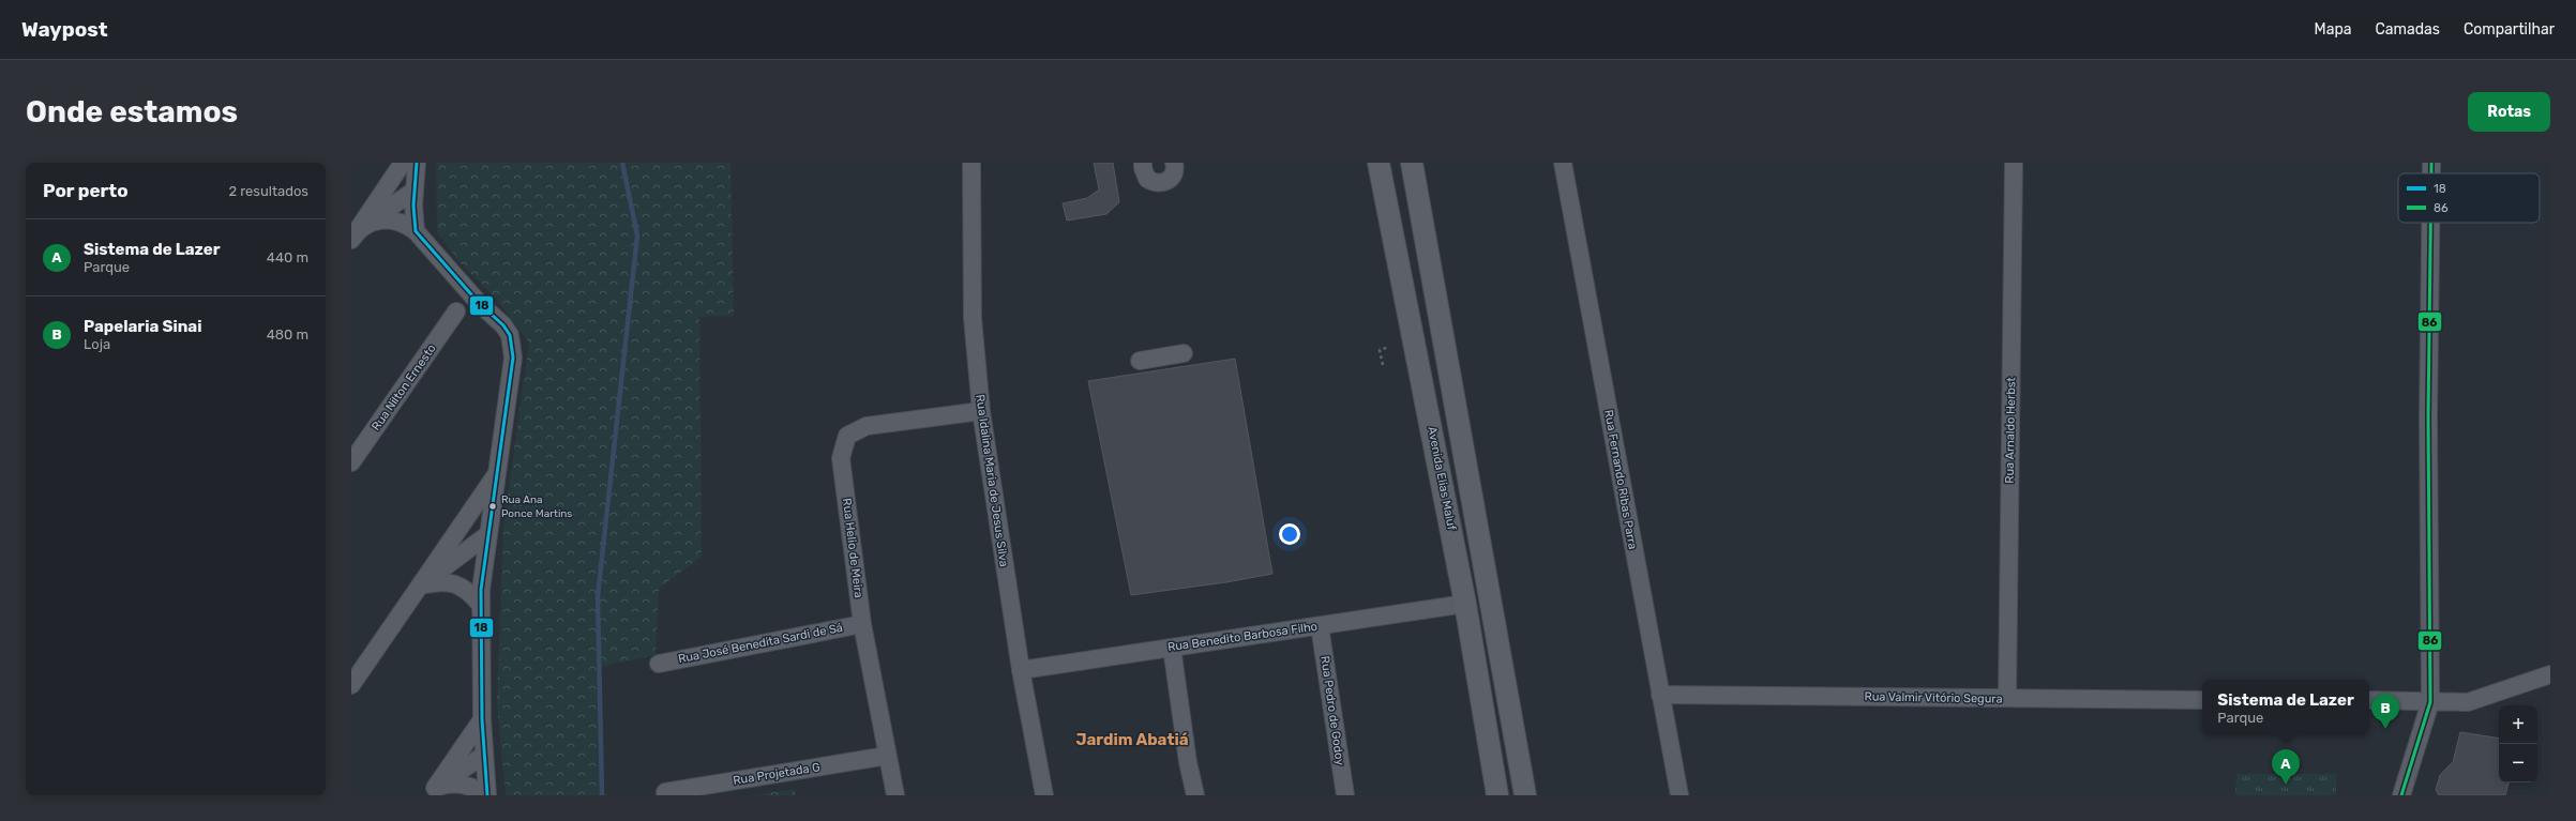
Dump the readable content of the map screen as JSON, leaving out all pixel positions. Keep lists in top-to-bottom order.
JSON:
{
  "streets": {
    "main road": ["Avenida Elias Maluf"],
    "street": [
      "Rua Nilton Ernesto",
      "Rua Arnaldo Herbst",
      "Rua Fernando Ribas Parra",
      "Rua Idalina Maria de Jesus Silva",
      "Rua Helio de Meira",
      "Rua Benedito Barbosa Filho",
      "Rua José Benedita Sardi de Sá",
      "Rua Valmir Vitório Segura",
      "Rua Pedro de Godoy",
      "Rua Projetada G"
    ]
  },
  "crossings": [
    ["Rua Arnaldo Herbst", "Rua Valmir Vitório Segura"],
    ["Avenida Elias Maluf", "Rua Benedito Barbosa Filho"],
    ["Rua Fernando Ribas Parra", "Rua Valmir Vitório Segura"],
    ["Rua Idalina Maria de Jesus Silva", "Rua Helio de Meira"],
    ["Rua Idalina Maria de Jesus Silva", "Rua Benedito Barbosa Filho"],
    ["Rua Helio de Meira", "Rua José Benedita Sardi de Sá"],
    ["Rua Helio de Meira", "Rua Projetada G"],
    ["Rua Benedito Barbosa Filho", "Rua Pedro de Godoy"]
  ],
  "districts": ["Jardim Abatiá"],
  "places": ["Rua Ana Ponce Martins"],
  "lines": ["transit line 18", "transit line 86"],
  "legend": ["18", "86"],
  "page": {
    "header": "Waypost",
    "nav": ["Mapa", "Camadas", "Compartilhar"],
    "buttons": "Rotas",
    "title": "Onde estamos",
    "heading": ["Por perto", "2 resultados"],
    "list": [
      {
        "mark": "A",
        "name": "Sistema de Lazer",
        "note": "Parque",
        "value": "440 m"
      },
      {
        "mark": "B",
        "name": "Papelaria Sinai",
        "note": "Loja",
        "value": "480 m"
      }
    ],
    "popup": ["Sistema de Lazer", "Parque"],
    "pins": ["B", "A"],
    "map_buttons": ["+", "−"]
  }
}
